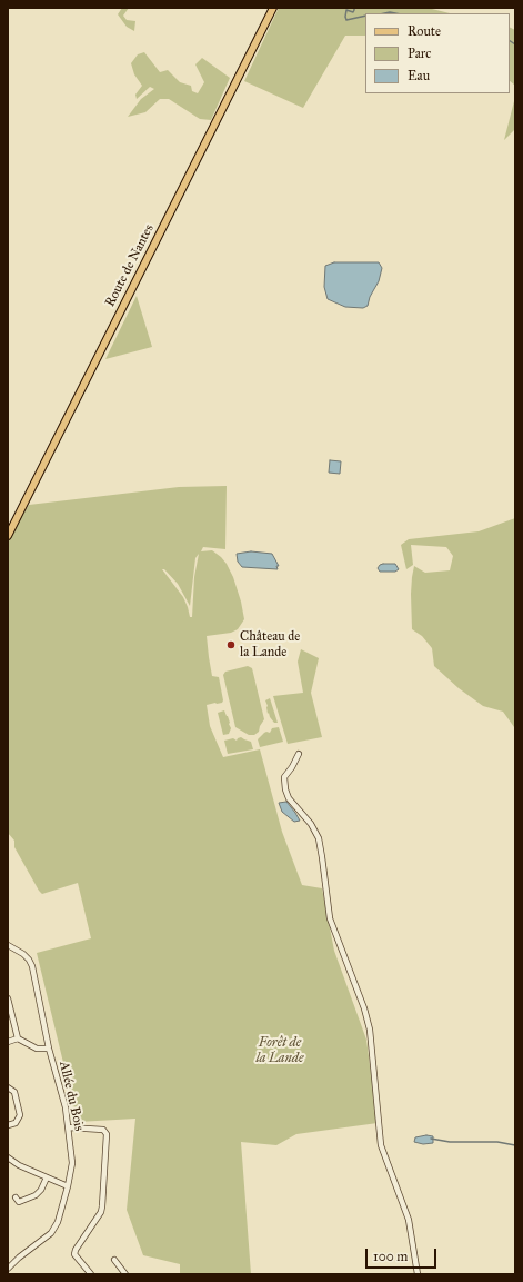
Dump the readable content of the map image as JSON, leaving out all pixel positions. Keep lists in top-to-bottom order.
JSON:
{
  "streets": {
    "main road": ["Route de Nantes"],
    "street": ["Allée du Bois"]
  },
  "parks": ["Forêt de la Lande"],
  "places": ["Château de la Lande"],
  "legend": ["Route", "Parc", "Eau"],
  "scale_bar": "100 m"
}
